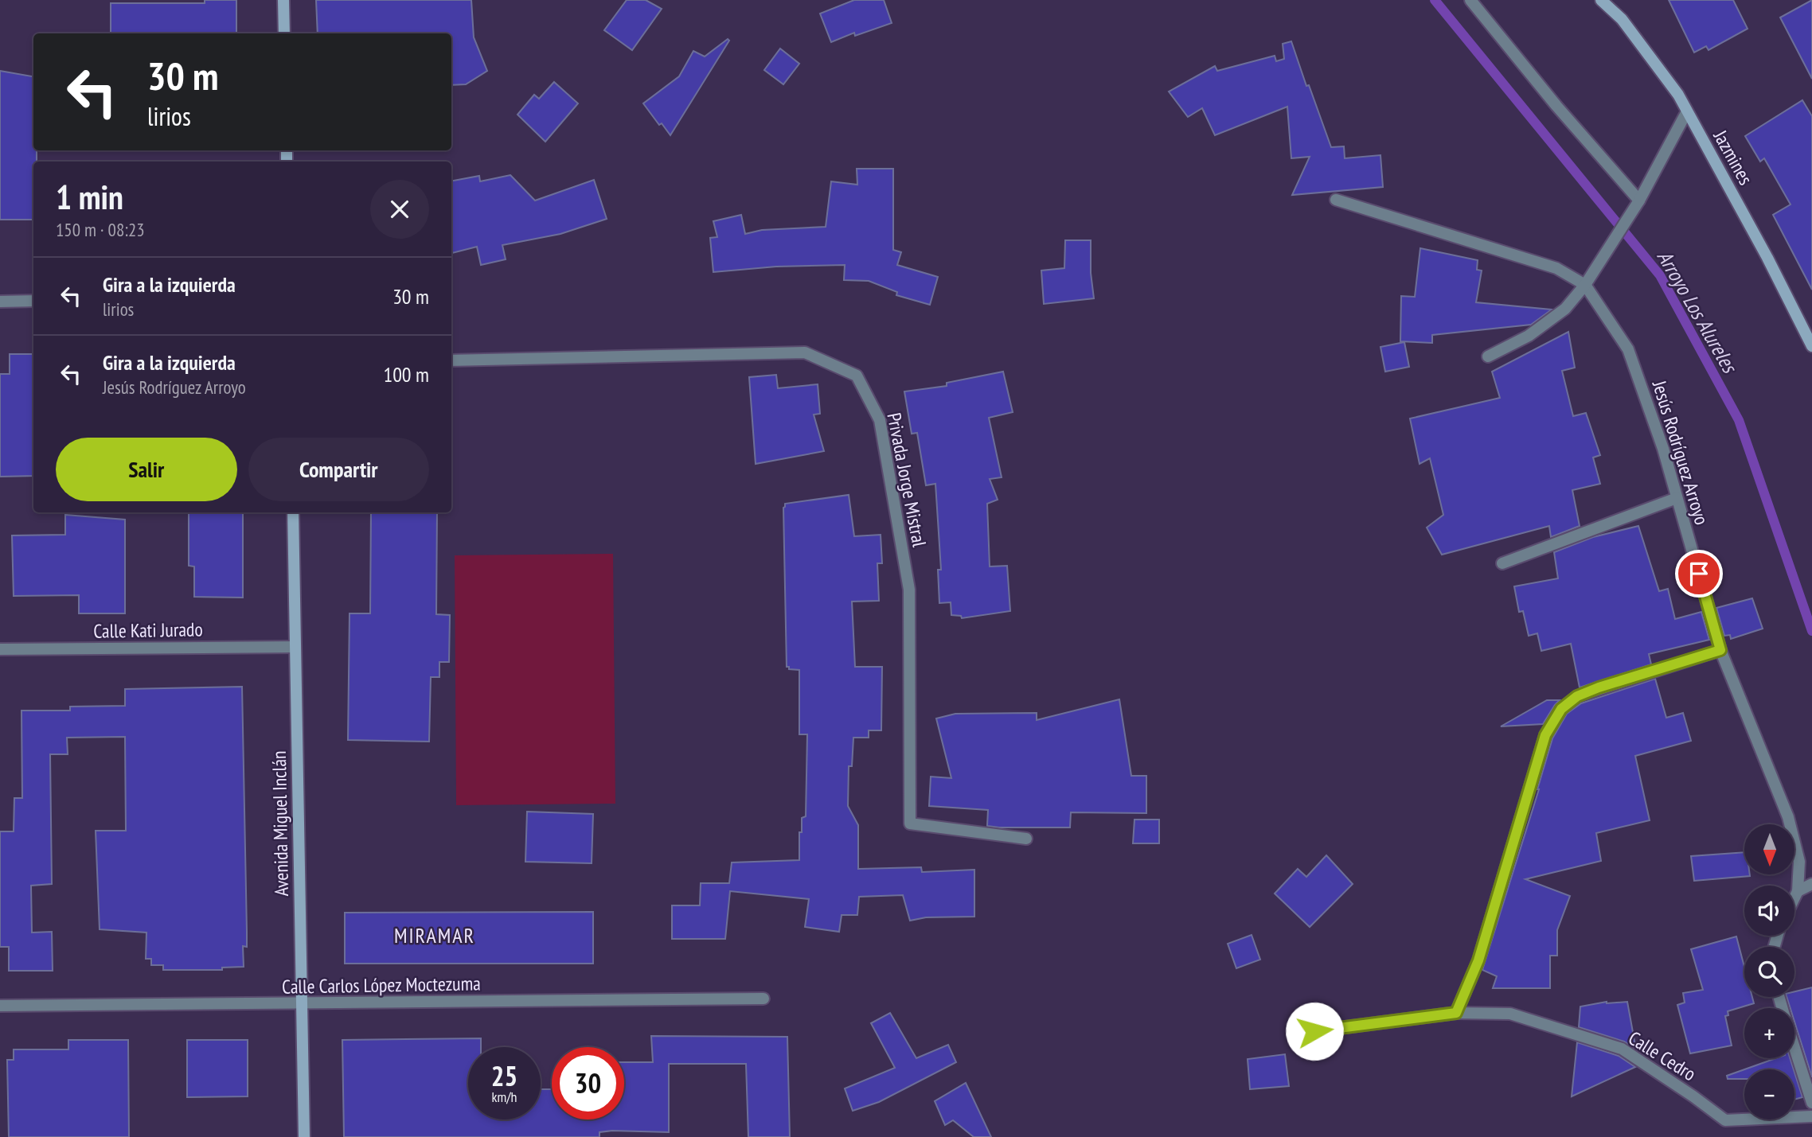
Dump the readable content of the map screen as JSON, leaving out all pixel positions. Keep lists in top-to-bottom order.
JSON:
{
  "streets": {
    "main road": ["Jazmines", "Avenida Miguel Inclán"],
    "street": [
      "Jesús Rodríguez Arroyo",
      "Privada Jorge Mistral",
      "Calle Kati Jurado",
      "Calle Carlos López Moctezuma",
      "Calle Cedro"
    ]
  },
  "crossings": [
    ["Calle Kati Jurado", "Avenida Miguel Inclán"],
    ["Avenida Miguel Inclán", "Calle Carlos López Moctezuma"]
  ],
  "districts": ["MIRAMAR"],
  "water": ["Arroyo Los Alureles"],
  "north": "bottom",
  "page": {
    "turn": ["30 m", "lirios"],
    "heading": ["1 min", "150 m · 08:23"],
    "list": [
      {
        "name": "Gira a la izquierda",
        "note": "lirios",
        "value": "30 m"
      },
      {
        "name": "Gira a la izquierda",
        "note": "Jesús Rodríguez Arroyo",
        "value": "100 m"
      }
    ],
    "buttons": ["Salir", "Compartir"],
    "map_buttons": ["+", "−"],
    "speed": "25 km/h",
    "limit": "30"
  }
}
